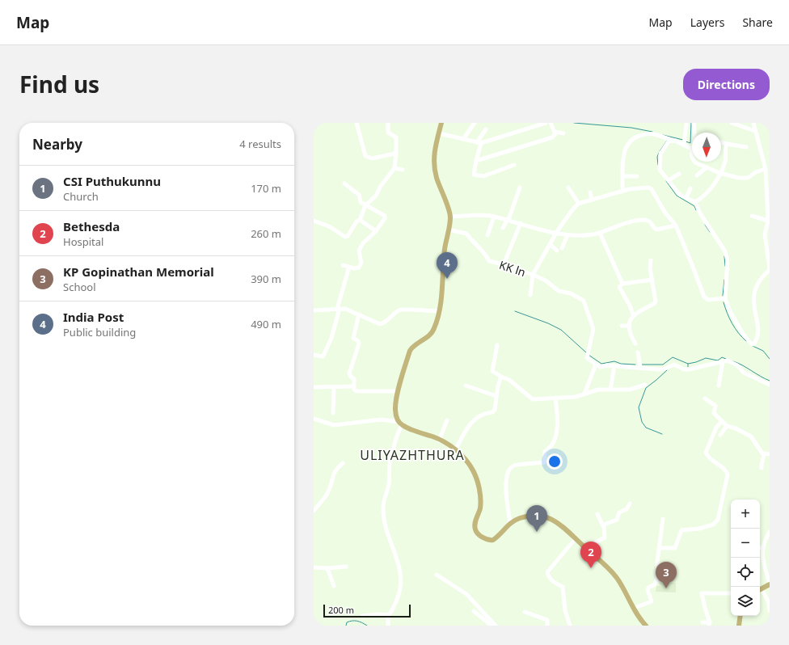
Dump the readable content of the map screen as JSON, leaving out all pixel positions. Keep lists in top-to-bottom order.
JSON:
{
  "streets": {
    "street": ["KK ln"]
  },
  "districts": ["ULIYAZHTHURA"],
  "scale_bar": "200 m",
  "north": "bottom",
  "page": {
    "header": "Map",
    "nav": ["Map", "Layers", "Share"],
    "title": "Find us",
    "buttons": "Directions",
    "heading": ["Nearby", "4 results"],
    "list": [
      {
        "mark": "1",
        "name": "CSI Puthukunnu",
        "note": "Church",
        "value": "170 m"
      },
      {
        "mark": "2",
        "name": "Bethesda",
        "note": "Hospital",
        "value": "260 m"
      },
      {
        "mark": "3",
        "name": "KP Gopinathan Memorial",
        "note": "School",
        "value": "390 m"
      },
      {
        "mark": "4",
        "name": "India Post",
        "note": "Public building",
        "value": "490 m"
      }
    ],
    "pins": [
      "4",
      "1",
      "2",
      "3"
    ],
    "map_buttons": ["+", "−"],
    "scale": "200 m"
  }
}
